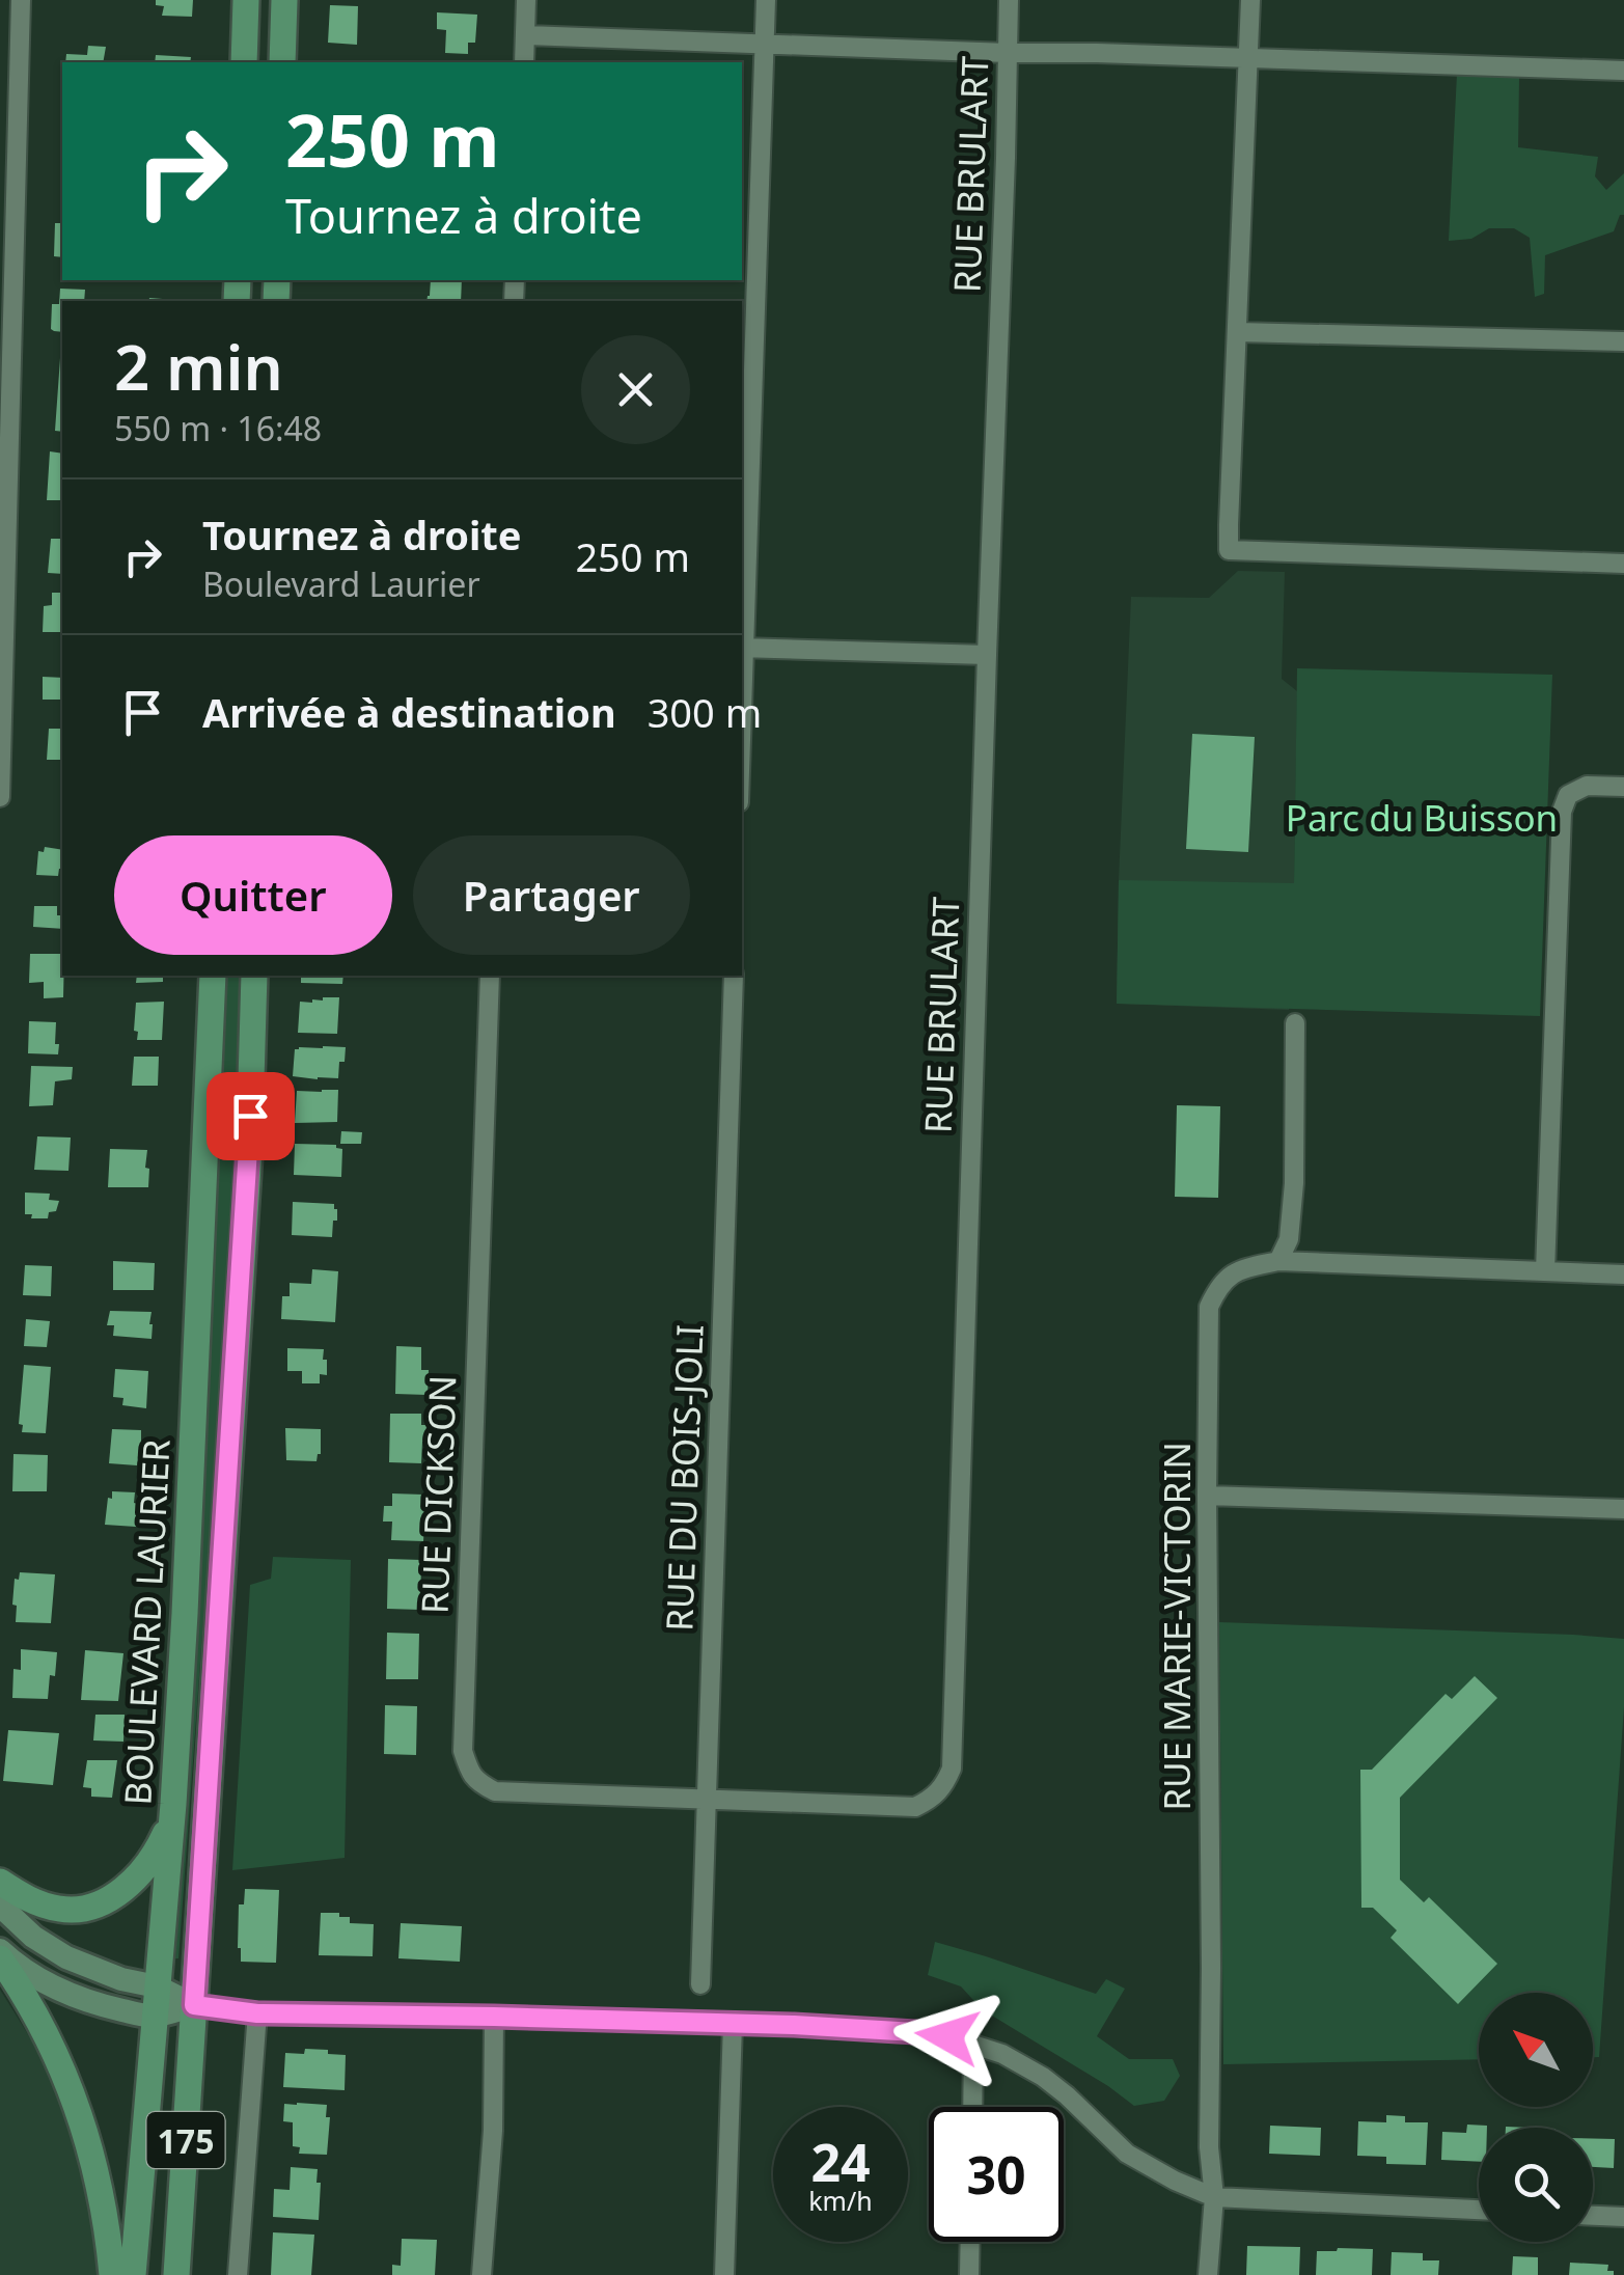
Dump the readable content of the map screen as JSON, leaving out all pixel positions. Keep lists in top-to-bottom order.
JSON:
{
  "streets": {
    "main road": ["BOULEVARD LAURIER", "175"],
    "street": [
      "RUE BRULART",
      "RUE DU BOIS-JOLI",
      "RUE DICKSON",
      "RUE MARIE-VICTORIN"
    ]
  },
  "crossings": [
    ["RUE BRULART", "RUE DU BOIS-JOLI"],
    ["RUE BRULART", "RUE DICKSON"],
    ["RUE DU BOIS-JOLI", "RUE DICKSON"]
  ],
  "parks": ["Parc du Buisson"],
  "north": "top left",
  "page": {
    "turn": ["250 m", "Tournez à droite"],
    "heading": ["2 min", "550 m · 16:48"],
    "list": [
      {
        "name": "Tournez à droite",
        "note": "Boulevard Laurier",
        "value": "250 m"
      },
      {
        "name": "Arrivée à destination",
        "value": "300 m"
      }
    ],
    "buttons": ["Quitter", "Partager"],
    "speed": "24 km/h",
    "limit": "30"
  }
}
